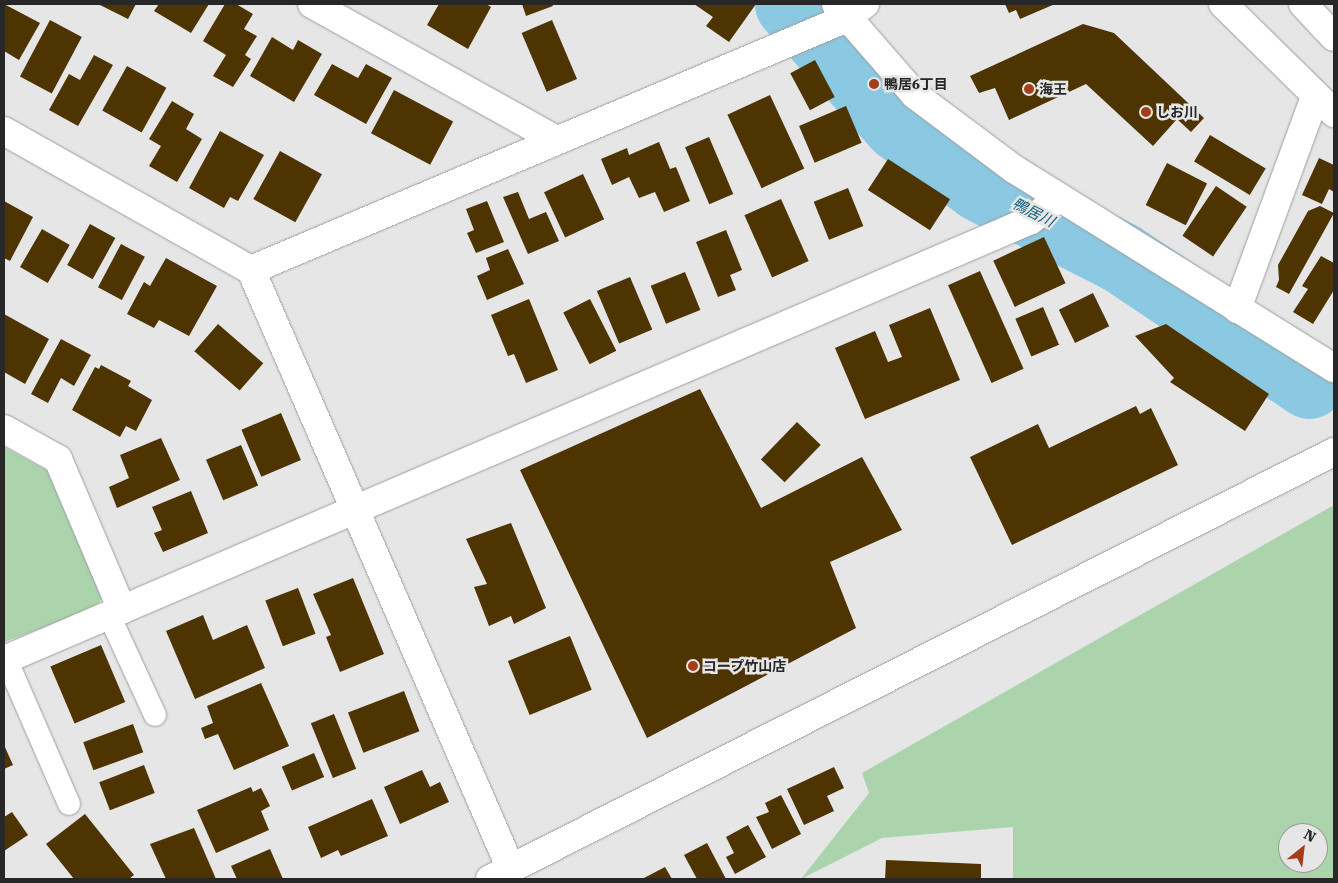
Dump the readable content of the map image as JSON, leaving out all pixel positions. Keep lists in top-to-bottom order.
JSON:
{
  "water": ["鴨居川"],
  "places": [
    "鴨居6丁目",
    "海王",
    "しお川",
    "コープ竹山店"
  ],
  "north": "top right"
}
